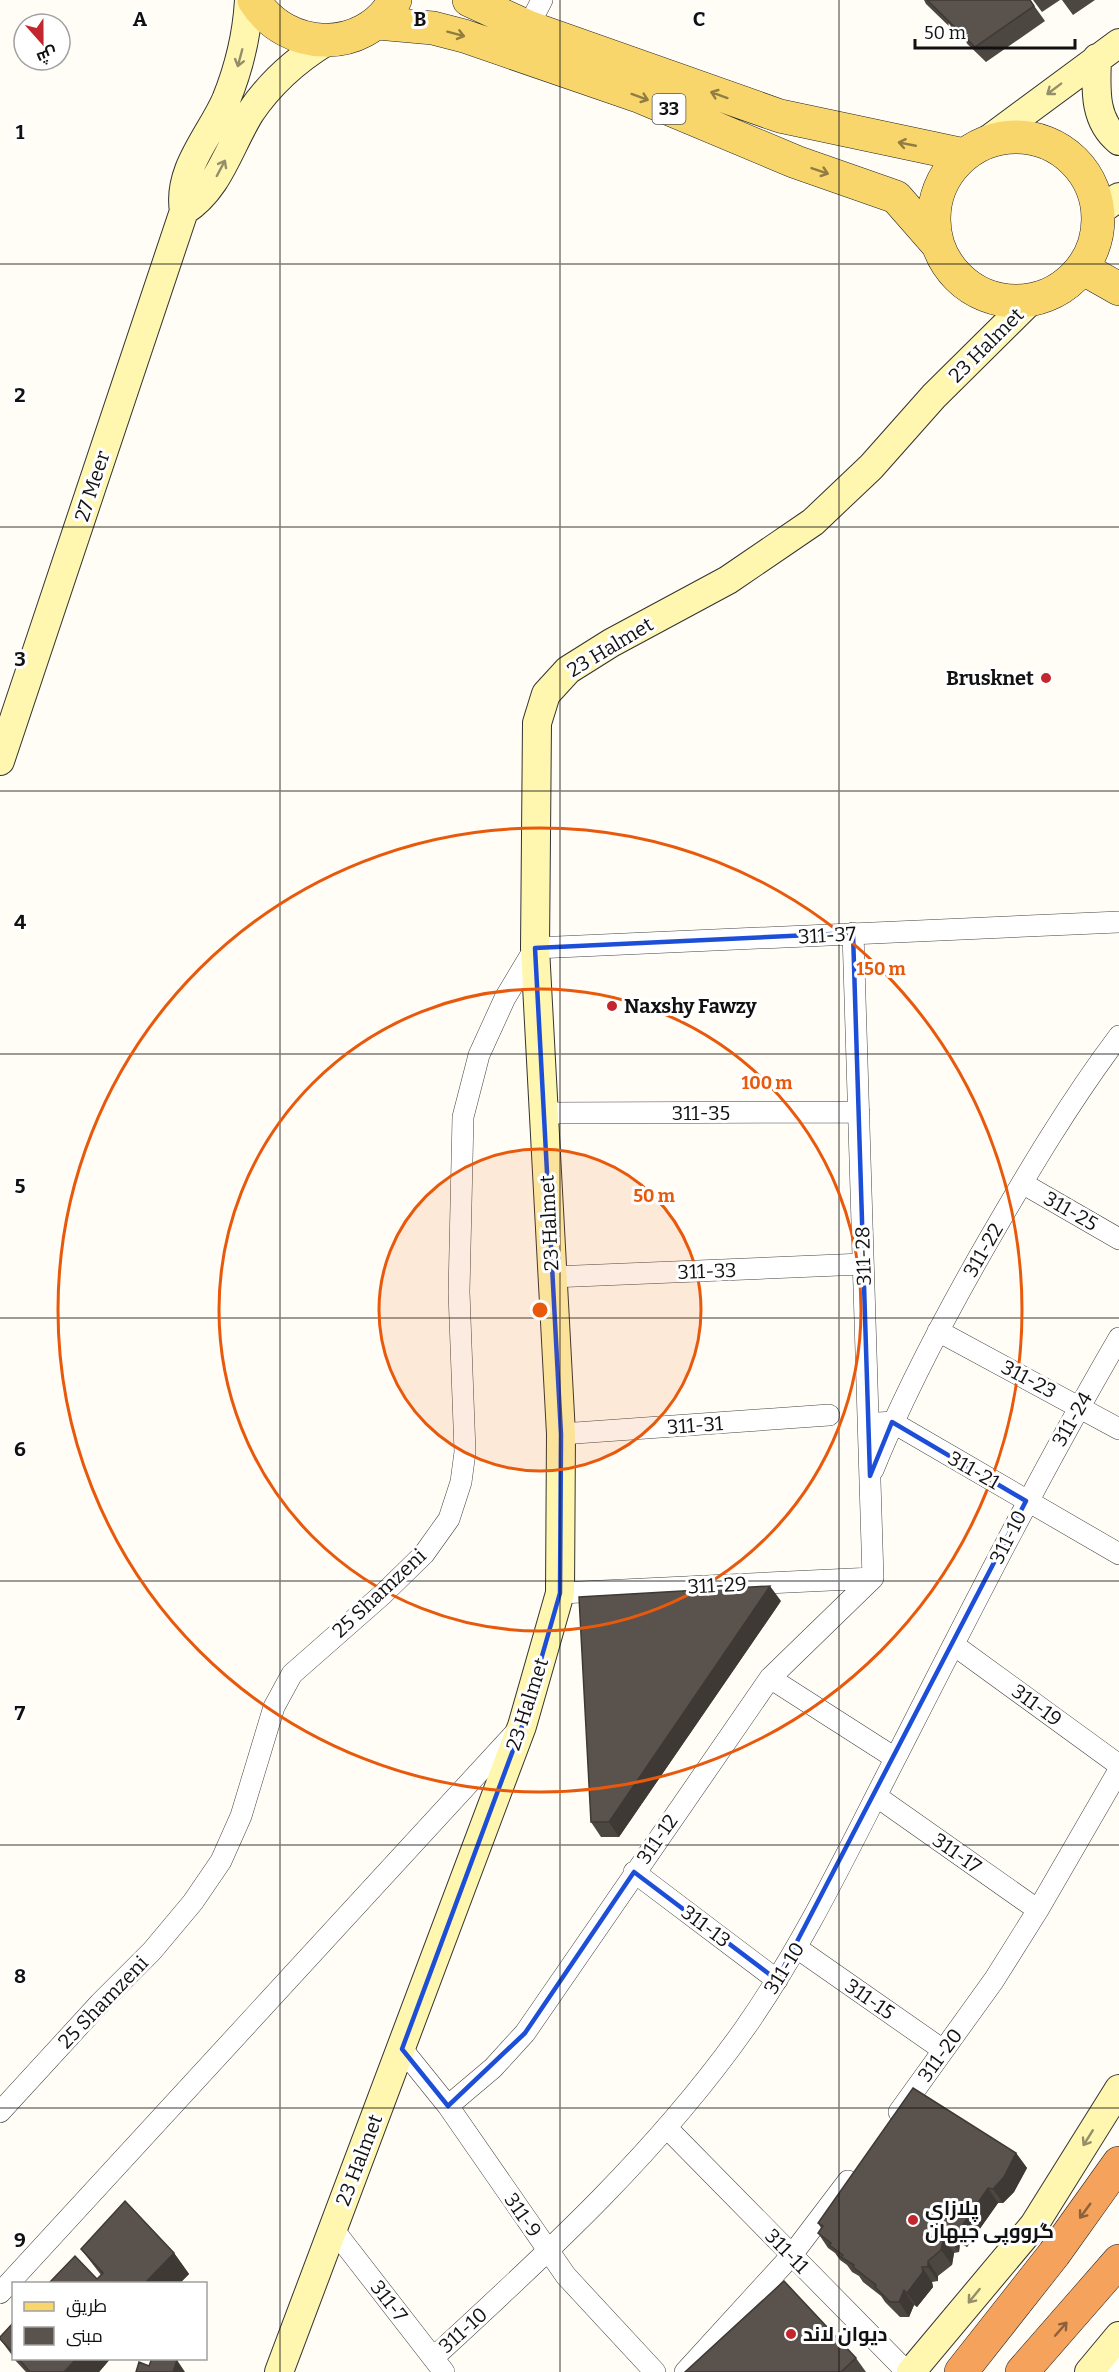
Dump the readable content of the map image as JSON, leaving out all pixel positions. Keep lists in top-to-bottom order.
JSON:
{
  "streets": {
    "main road": ["33"],
    "street": [
      "23 Halmet",
      "27 Meer",
      "311-37",
      "311-35",
      "311-25",
      "311-22",
      "311-28",
      "311-33",
      "311-23",
      "311-24",
      "311-31",
      "311-21",
      "311-10",
      "311-29",
      "25 Shamzeni",
      "311-19",
      "311-12",
      "311-17",
      "311-13",
      "311-15",
      "311-20",
      "311-9",
      "311-11",
      "311-7"
    ]
  },
  "crossings": [
    ["33", "23 Halmet"],
    ["33", "27 Meer"],
    ["23 Halmet", "311-37"],
    ["23 Halmet", "311-35"],
    ["23 Halmet", "311-33"],
    ["23 Halmet", "311-31"],
    ["23 Halmet", "311-29"],
    ["23 Halmet", "25 Shamzeni"],
    ["23 Halmet", "311-9"],
    ["23 Halmet", "311-7"],
    ["311-37", "311-28"],
    ["311-37", "25 Shamzeni"],
    ["311-35", "311-28"],
    ["311-25", "311-22"],
    ["311-22", "311-28"],
    ["311-22", "311-23"],
    ["311-22", "311-21"],
    ["311-28", "311-33"],
    ["311-28", "311-29"],
    ["311-28", "311-12"],
    ["311-23", "311-24"],
    ["311-24", "311-21"],
    ["311-24", "311-10"],
    ["311-21", "311-10"],
    ["311-10", "311-19"],
    ["311-10", "311-17"],
    ["311-10", "311-13"],
    ["311-10", "311-15"],
    ["311-10", "311-9"],
    ["311-10", "311-11"],
    ["311-10", "311-7"],
    ["311-29", "311-12"],
    ["311-12", "311-13"],
    ["311-12", "311-9"],
    ["311-17", "311-20"],
    ["311-15", "311-20"]
  ],
  "places": [
    "Brusknet",
    "Naxshy Fawzy",
    "پلازای گرووپی جیهان",
    "دیوان لاند"
  ],
  "legend": ["طريق", "مبنى"],
  "scale_bar": "50 m",
  "north": "bottom",
  "grid": {
    "columns": ["A", "B", "C"],
    "rows": [
      "1",
      "2",
      "3",
      "4",
      "5",
      "6",
      "7",
      "8",
      "9"
    ]
  },
  "rings": ["150 m", "100 m", "50 m"]
}
